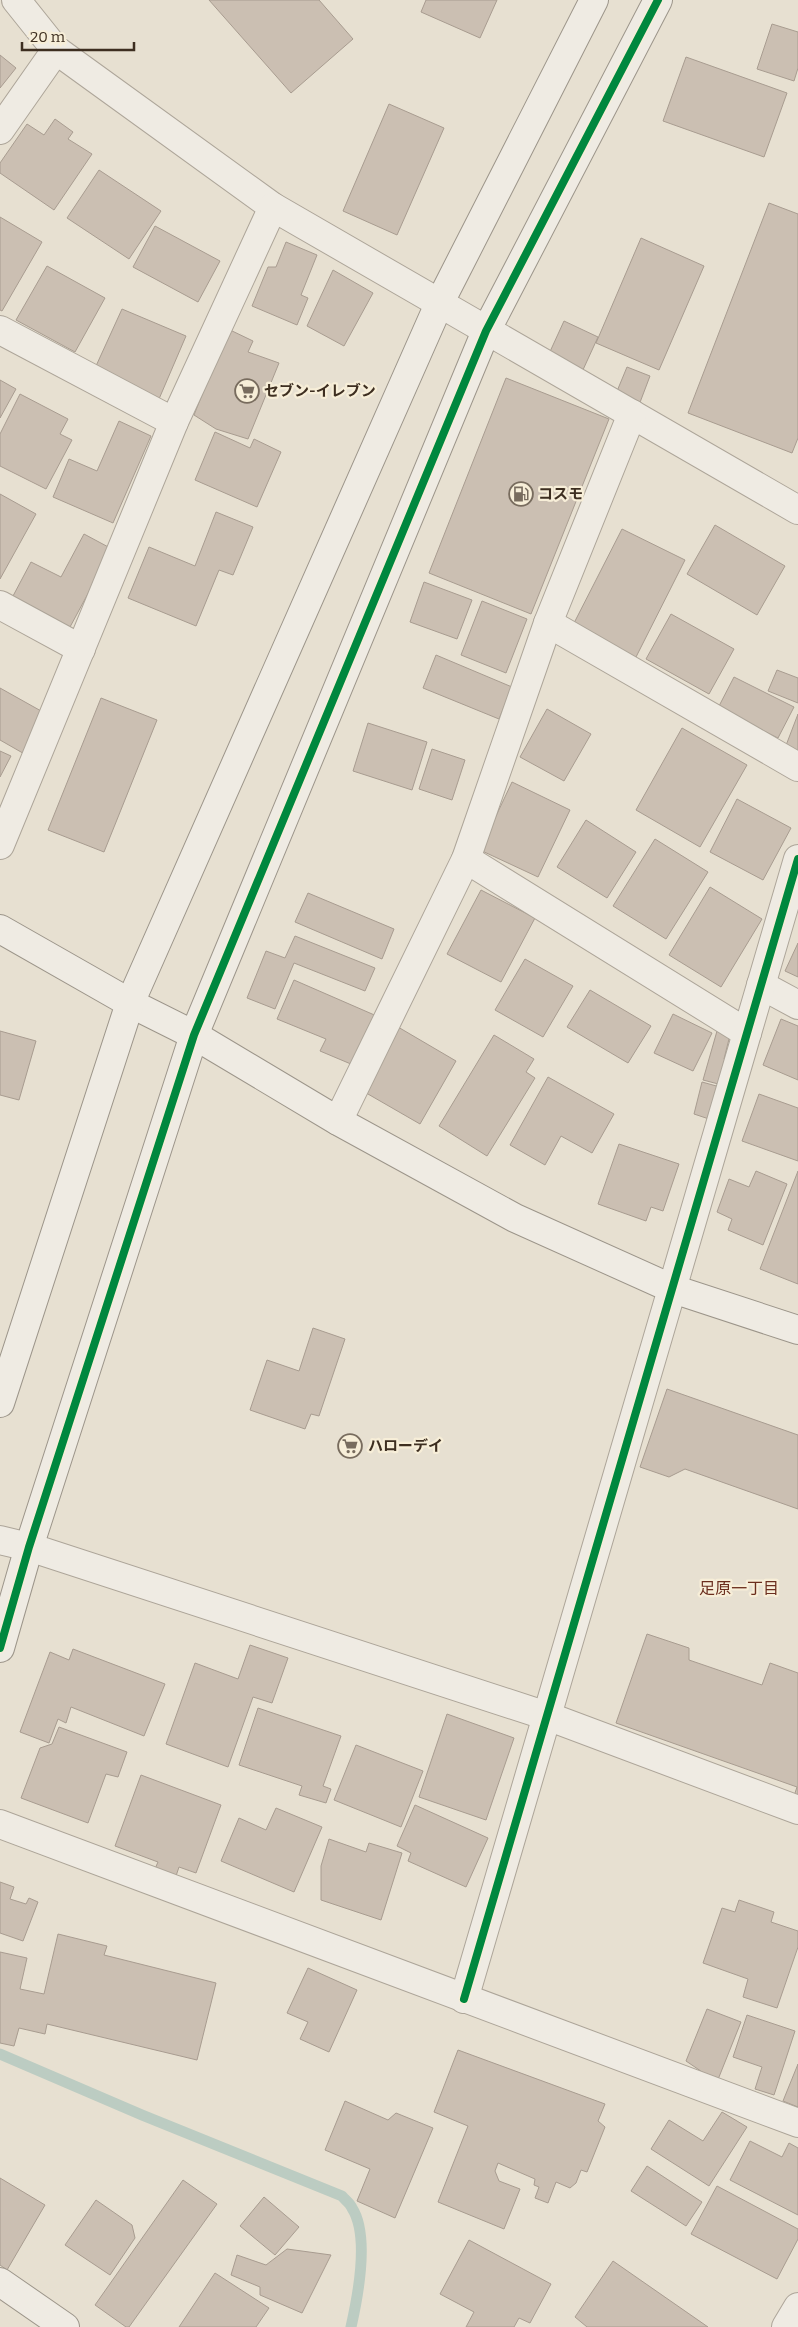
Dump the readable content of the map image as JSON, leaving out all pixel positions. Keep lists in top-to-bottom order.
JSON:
{
  "districts": ["足原一丁目"],
  "places": {
    "supermarket": ["セブン-イレブン", "ハローデイ"],
    "fuel station": ["コスモ"]
  },
  "scale_bar": "20 m"
}
